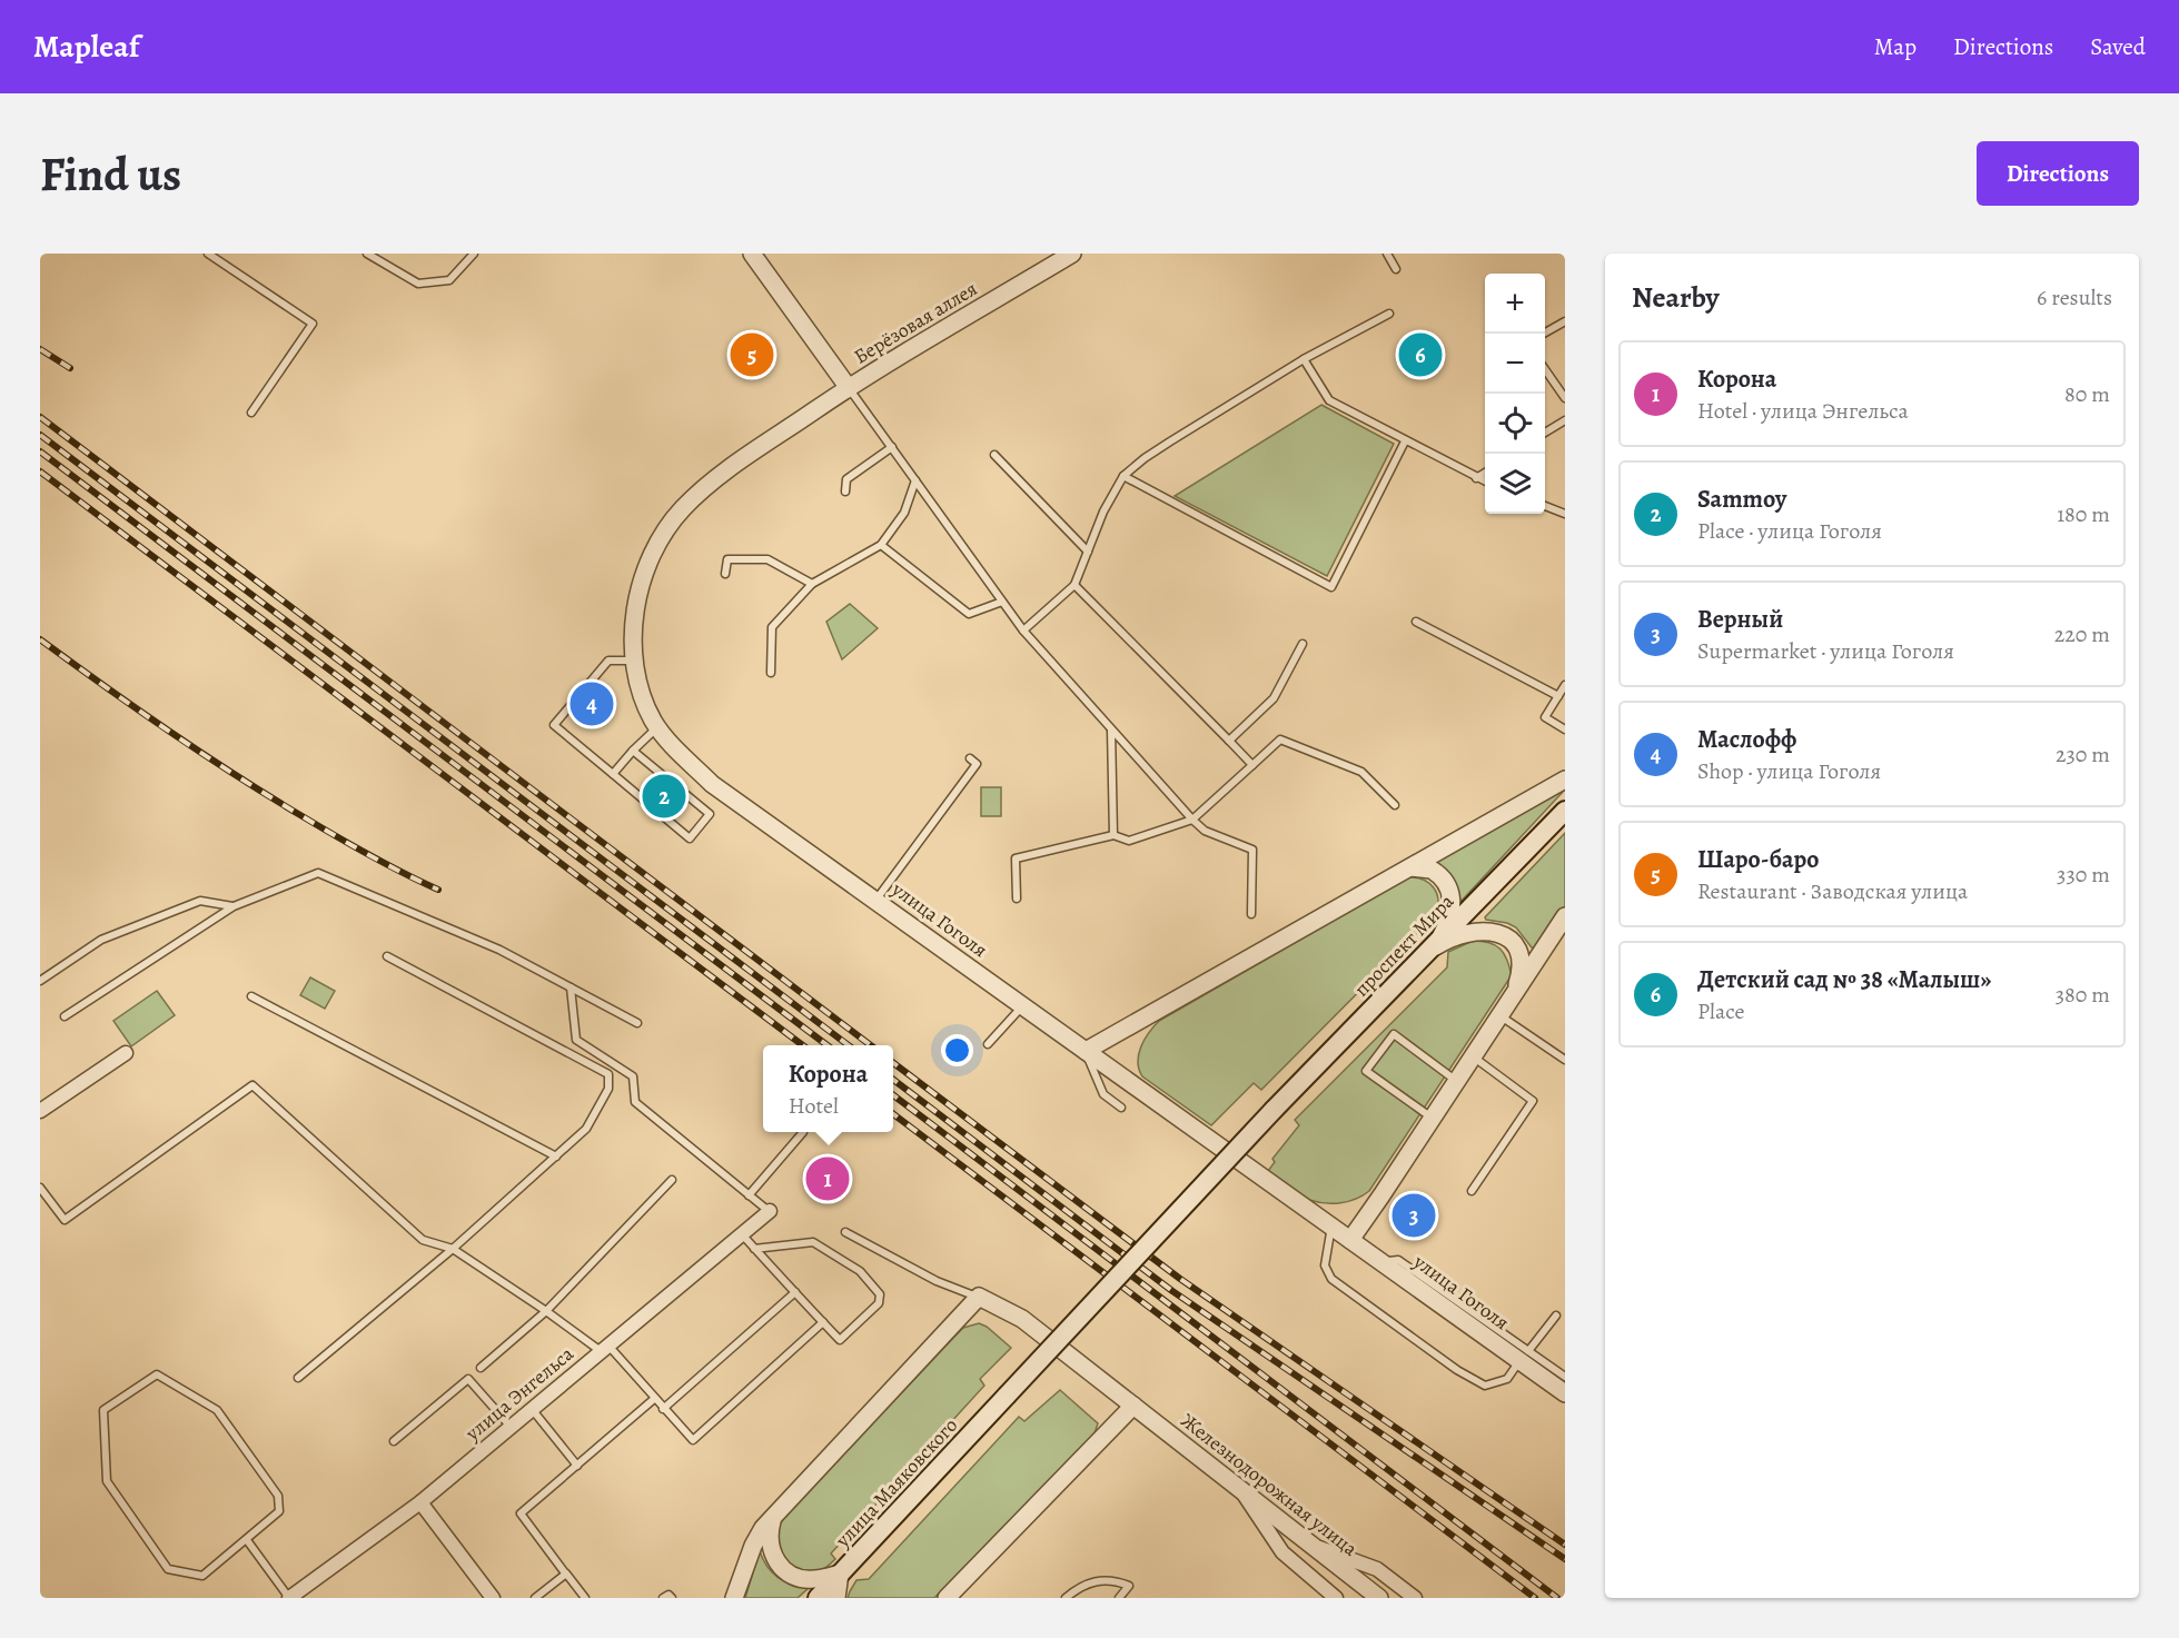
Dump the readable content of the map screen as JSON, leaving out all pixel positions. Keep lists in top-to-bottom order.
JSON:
{
  "streets": {
    "main road": ["проспект Мира", "улица Маяковского"],
    "street": [
      "Берёзовая аллея",
      "улица Гоголя",
      "улица Энгельса",
      "Железнодорожная улица"
    ]
  },
  "crossings": [
    ["Берёзовая аллея", "улица Гоголя"],
    ["проспект Мира", "улица Маяковского"]
  ],
  "page": {
    "header": "Mapleaf",
    "nav": ["Map", "Directions", "Saved"],
    "buttons": "Directions",
    "title": "Find us",
    "heading": ["Nearby", "6 results"],
    "map_buttons": ["+", "−"],
    "pins": [
      "5",
      "6",
      "4",
      "2",
      "1",
      "3"
    ],
    "list": [
      {
        "mark": "1",
        "name": "Корона",
        "note": "Hotel · улица Энгельса",
        "value": "80 m"
      },
      {
        "mark": "2",
        "name": "Sammoy",
        "note": "Place · улица Гоголя",
        "value": "180 m"
      },
      {
        "mark": "3",
        "name": "Верный",
        "note": "Supermarket · улица Гоголя",
        "value": "220 m"
      },
      {
        "mark": "4",
        "name": "Маслофф",
        "note": "Shop · улица Гоголя",
        "value": "230 m"
      },
      {
        "mark": "5",
        "name": "Шаро-баро",
        "note": "Restaurant · Заводская улица",
        "value": "330 m"
      },
      {
        "mark": "6",
        "name": "Детский сад № 38 «Малыш»",
        "note": "Place",
        "value": "380 m"
      }
    ],
    "popup": ["Корона", "Hotel"]
  }
}
